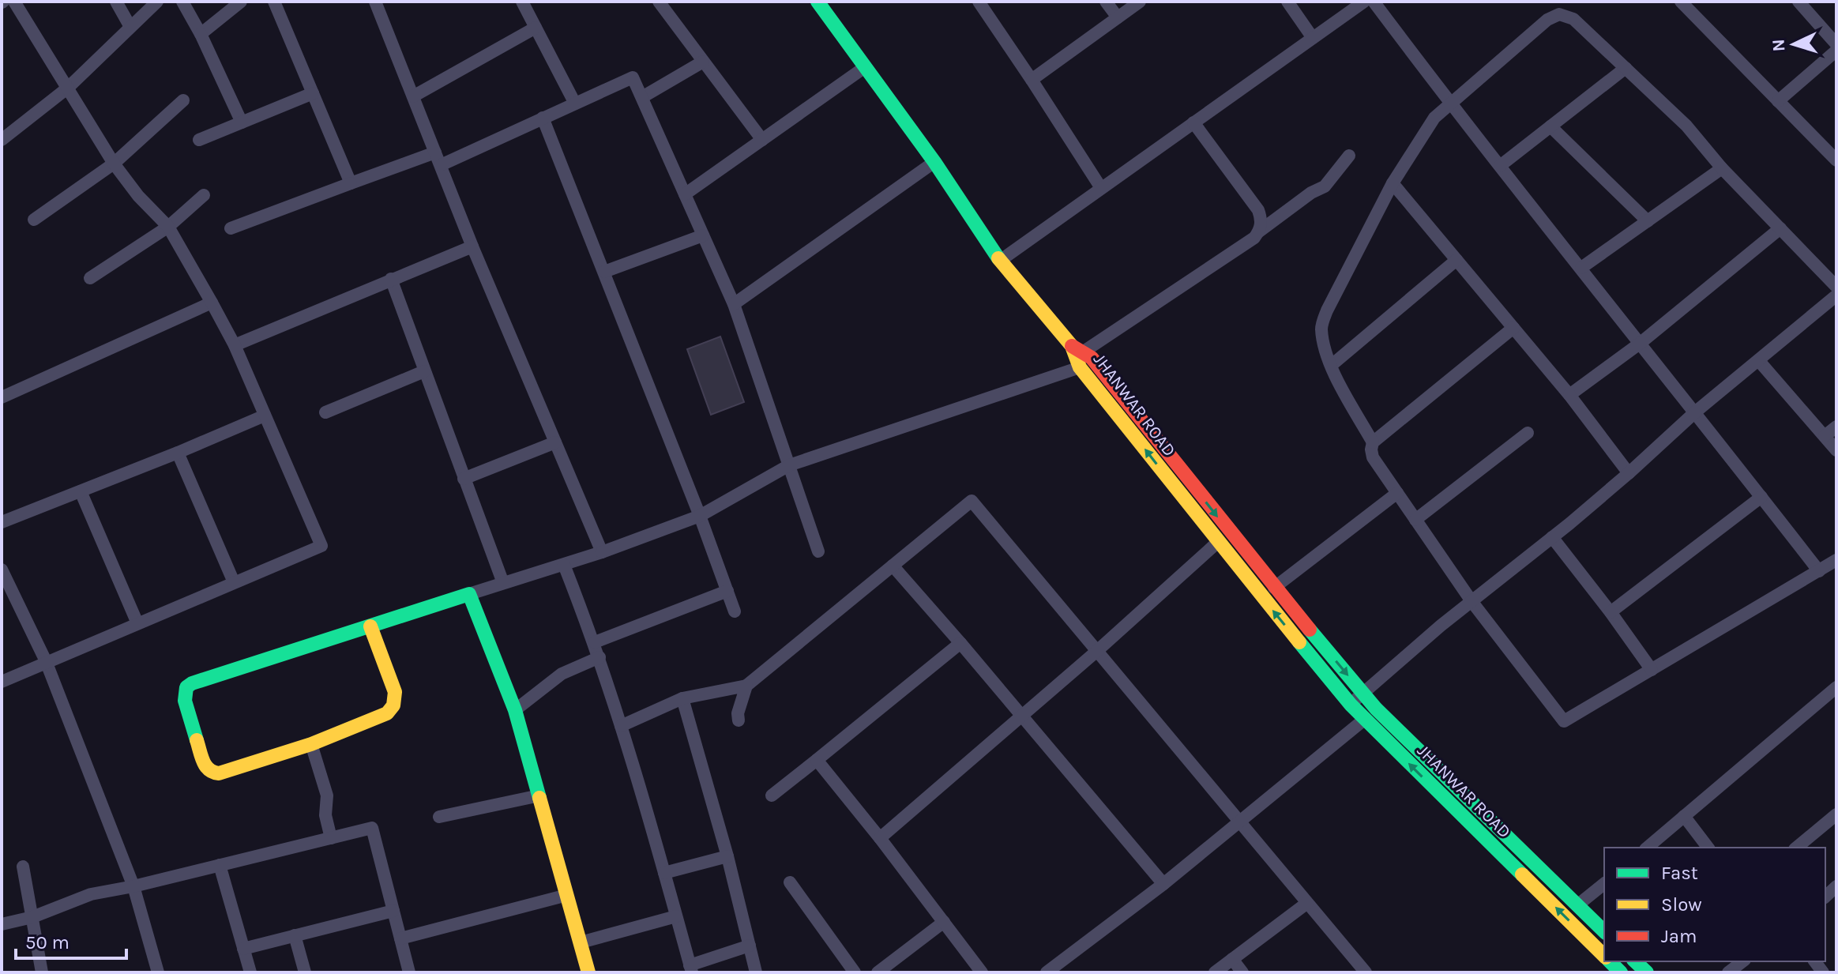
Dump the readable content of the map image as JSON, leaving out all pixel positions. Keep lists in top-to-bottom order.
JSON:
{
  "streets": {
    "street": ["JHANWAR ROAD"]
  },
  "legend": ["Fast", "Slow", "Jam"],
  "scale_bar": "50 m",
  "north": "left"
}
